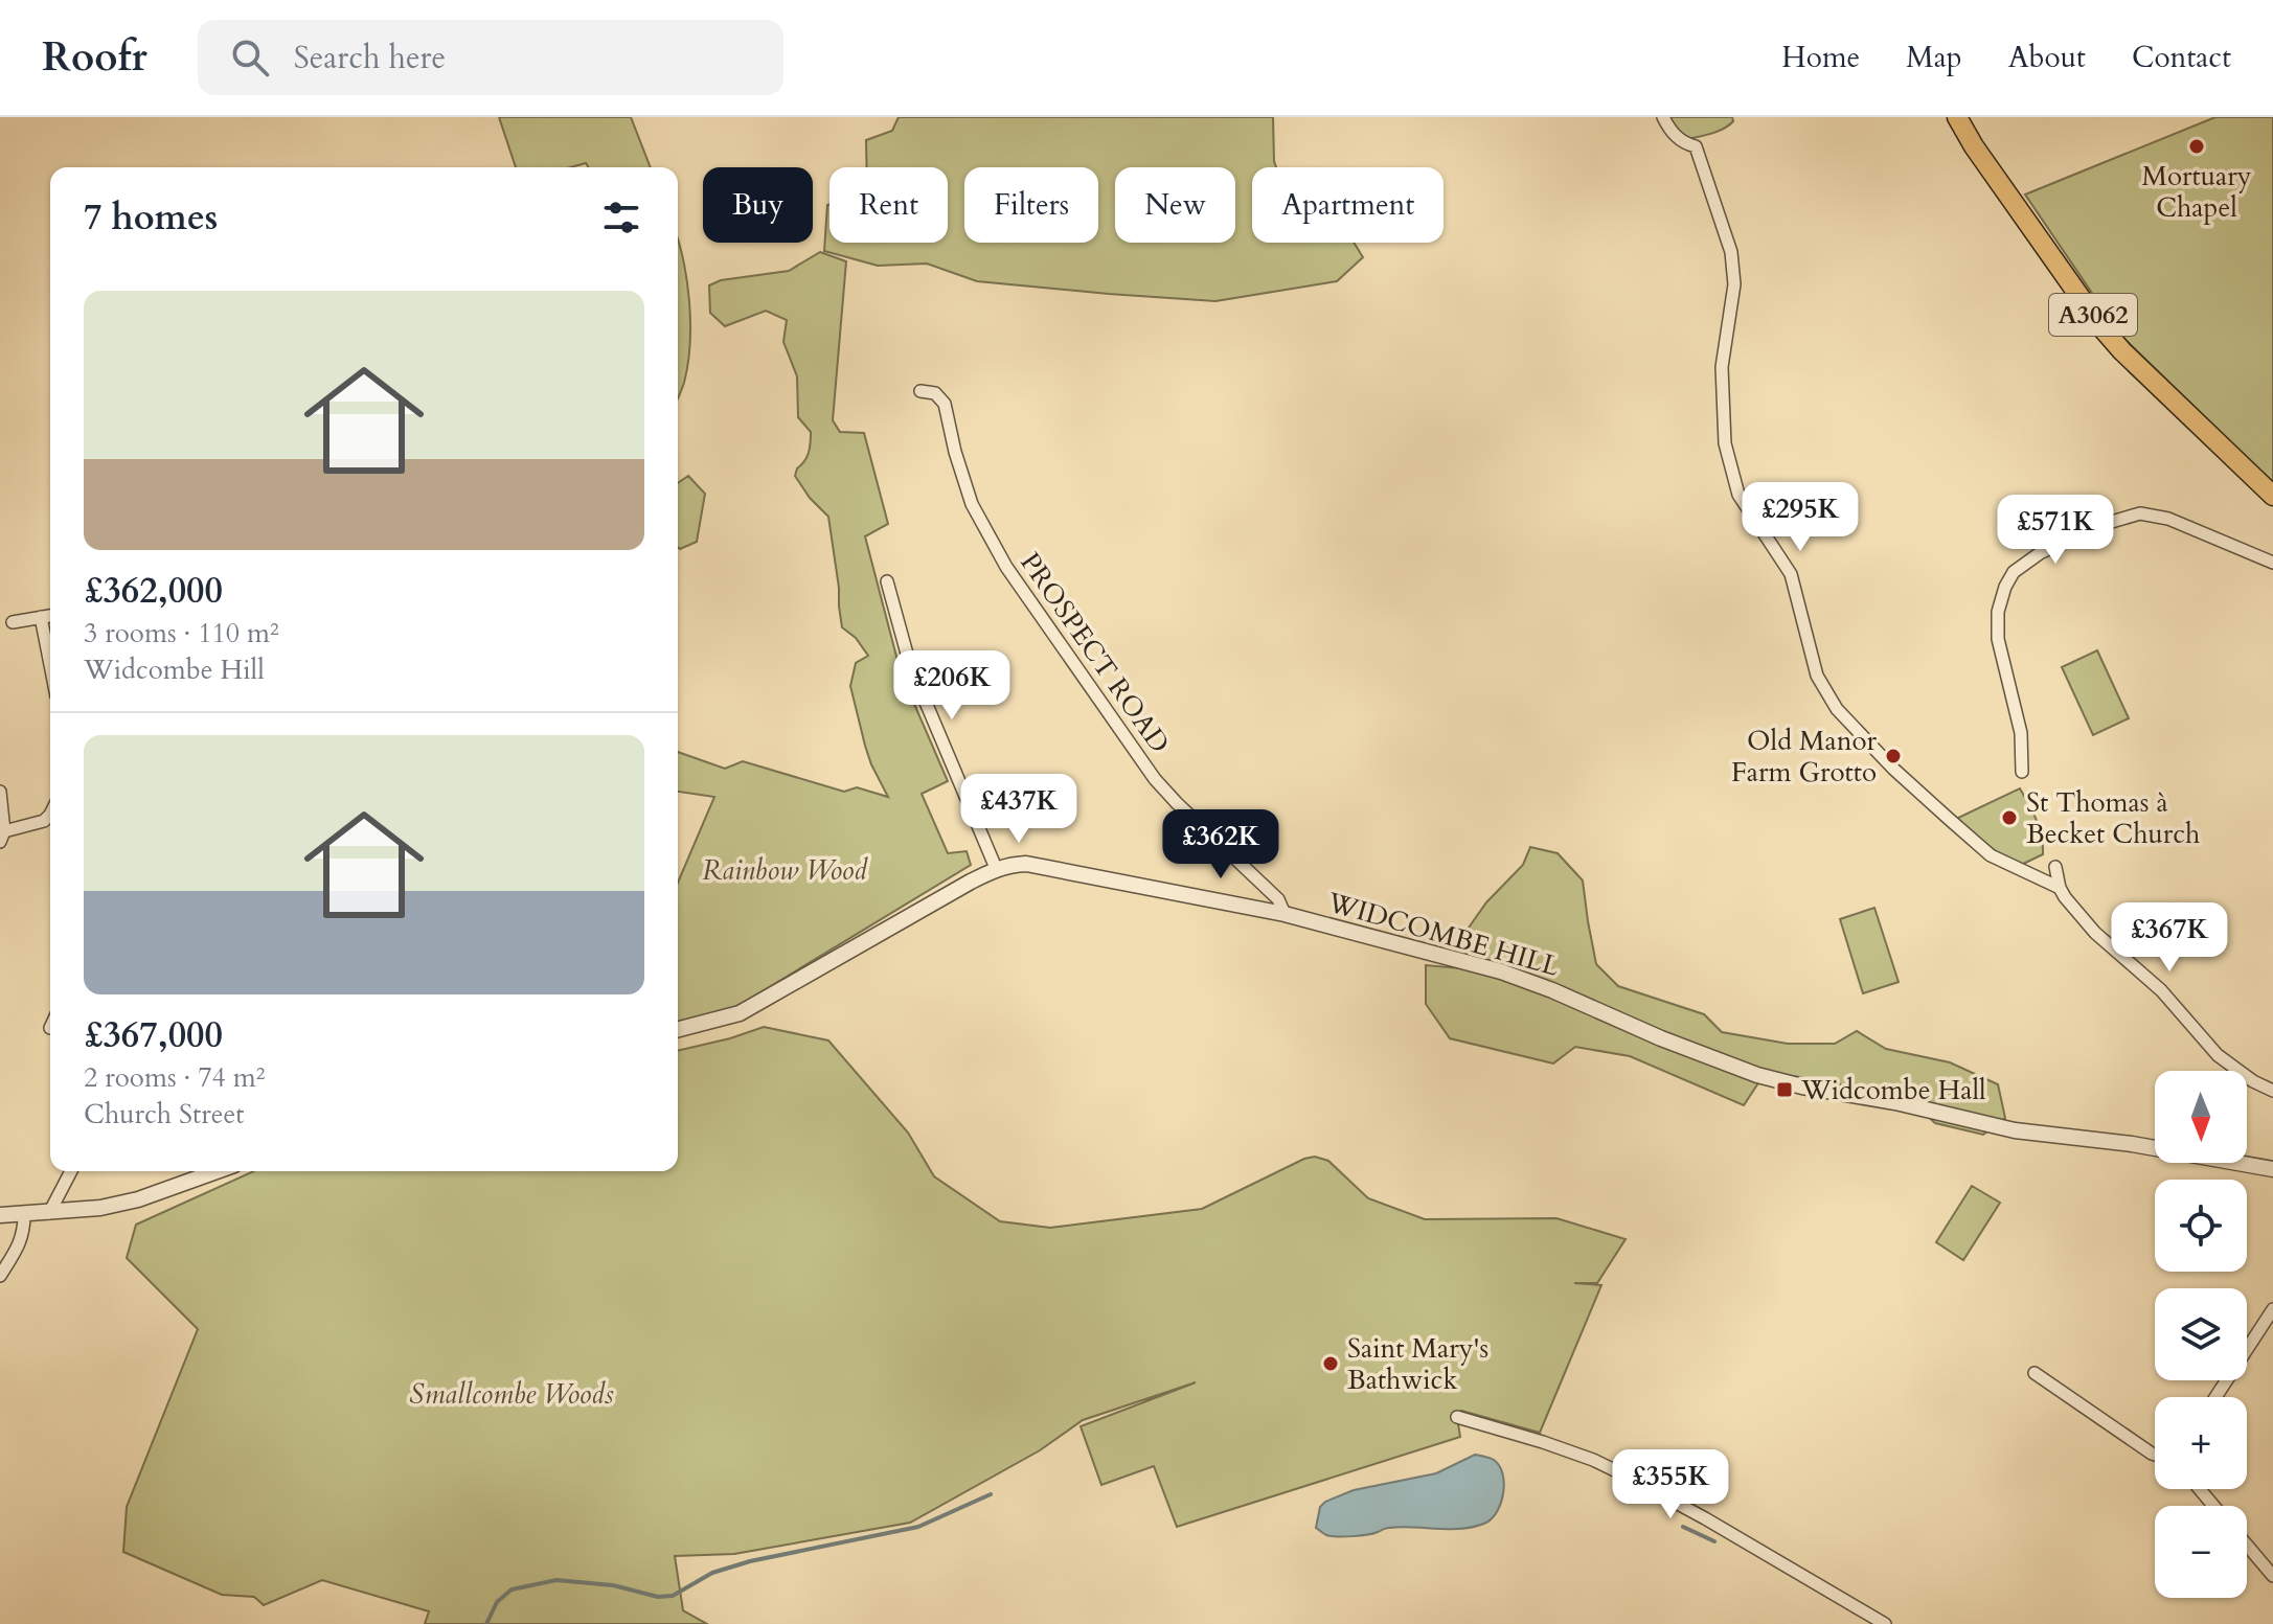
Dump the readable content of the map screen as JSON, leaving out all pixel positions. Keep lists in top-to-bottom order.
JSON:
{
  "streets": {
    "main road": ["A3062"],
    "street": ["PROSPECT ROAD", "WIDCOMBE HILL"]
  },
  "crossings": [
    ["PROSPECT ROAD", "WIDCOMBE HILL"]
  ],
  "parks": ["Rainbow Wood", "Smallcombe Woods"],
  "places": {
    "other": [
      "Mortuary Chapel",
      "Old Manor Farm Grotto",
      "St Thomas à Becket Church",
      "Saint Mary's Bathwick"
    ],
    "transit": ["Widcombe Hall"]
  },
  "north": "bottom",
  "page": {
    "header": "Roofr",
    "search": "Search here",
    "nav": [
      "Home",
      "Map",
      "About",
      "Contact"
    ],
    "chip": [
      "Buy",
      "Rent",
      "Filters",
      "New",
      "Apartment"
    ],
    "heading": "7 homes",
    "list": [
      {
        "name": "£362,000",
        "note": "3 rooms · 110 m² · Widcombe Hill"
      },
      {
        "name": "£367,000",
        "note": "2 rooms · 74 m² · Church Street"
      }
    ],
    "price": [
      "£295K",
      "£571K",
      "£206K",
      "£437K",
      "£362K",
      "£367K",
      "£355K"
    ],
    "map_buttons": ["+", "−"]
  }
}
